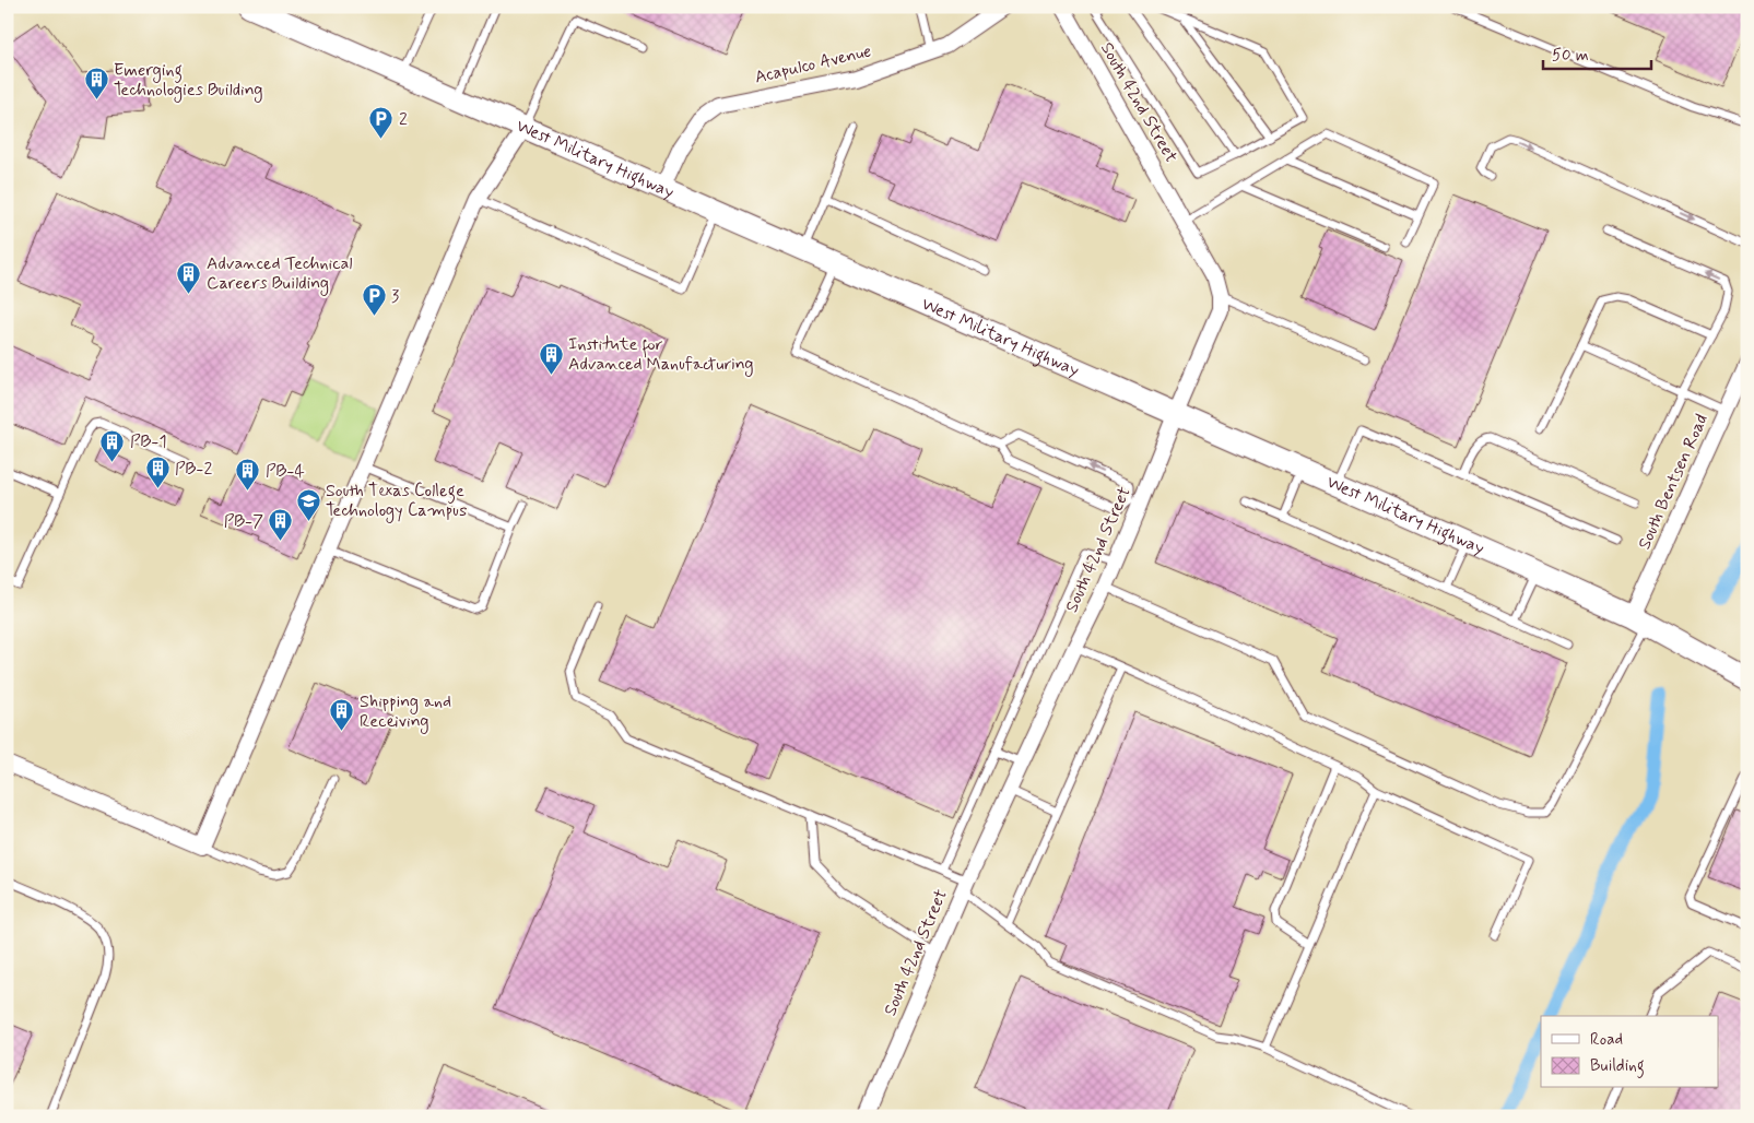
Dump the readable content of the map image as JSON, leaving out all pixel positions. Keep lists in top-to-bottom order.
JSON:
{
  "streets": {
    "main road": ["West Military Highway"],
    "street": ["Acapulco Avenue", "South 42nd Street", "South Bentsen Road"]
  },
  "crossings": [
    ["Acapulco Avenue", "West Military Highway"],
    ["South 42nd Street", "West Military Highway"],
    ["West Military Highway", "South Bentsen Road"]
  ],
  "places": {
    "building": [
      "Emerging Technologies Building",
      "Advanced Technical Careers Building",
      "Institute for Advanced Manufacturing",
      "PB-1",
      "PB-2",
      "PB-4",
      "PB-7",
      "Shipping and Receiving"
    ],
    "parking": ["2", "3"],
    "school or university": ["South Texas College Technology Campus"]
  },
  "legend": ["Road", "Building"],
  "scale_bar": "50 m"
}
